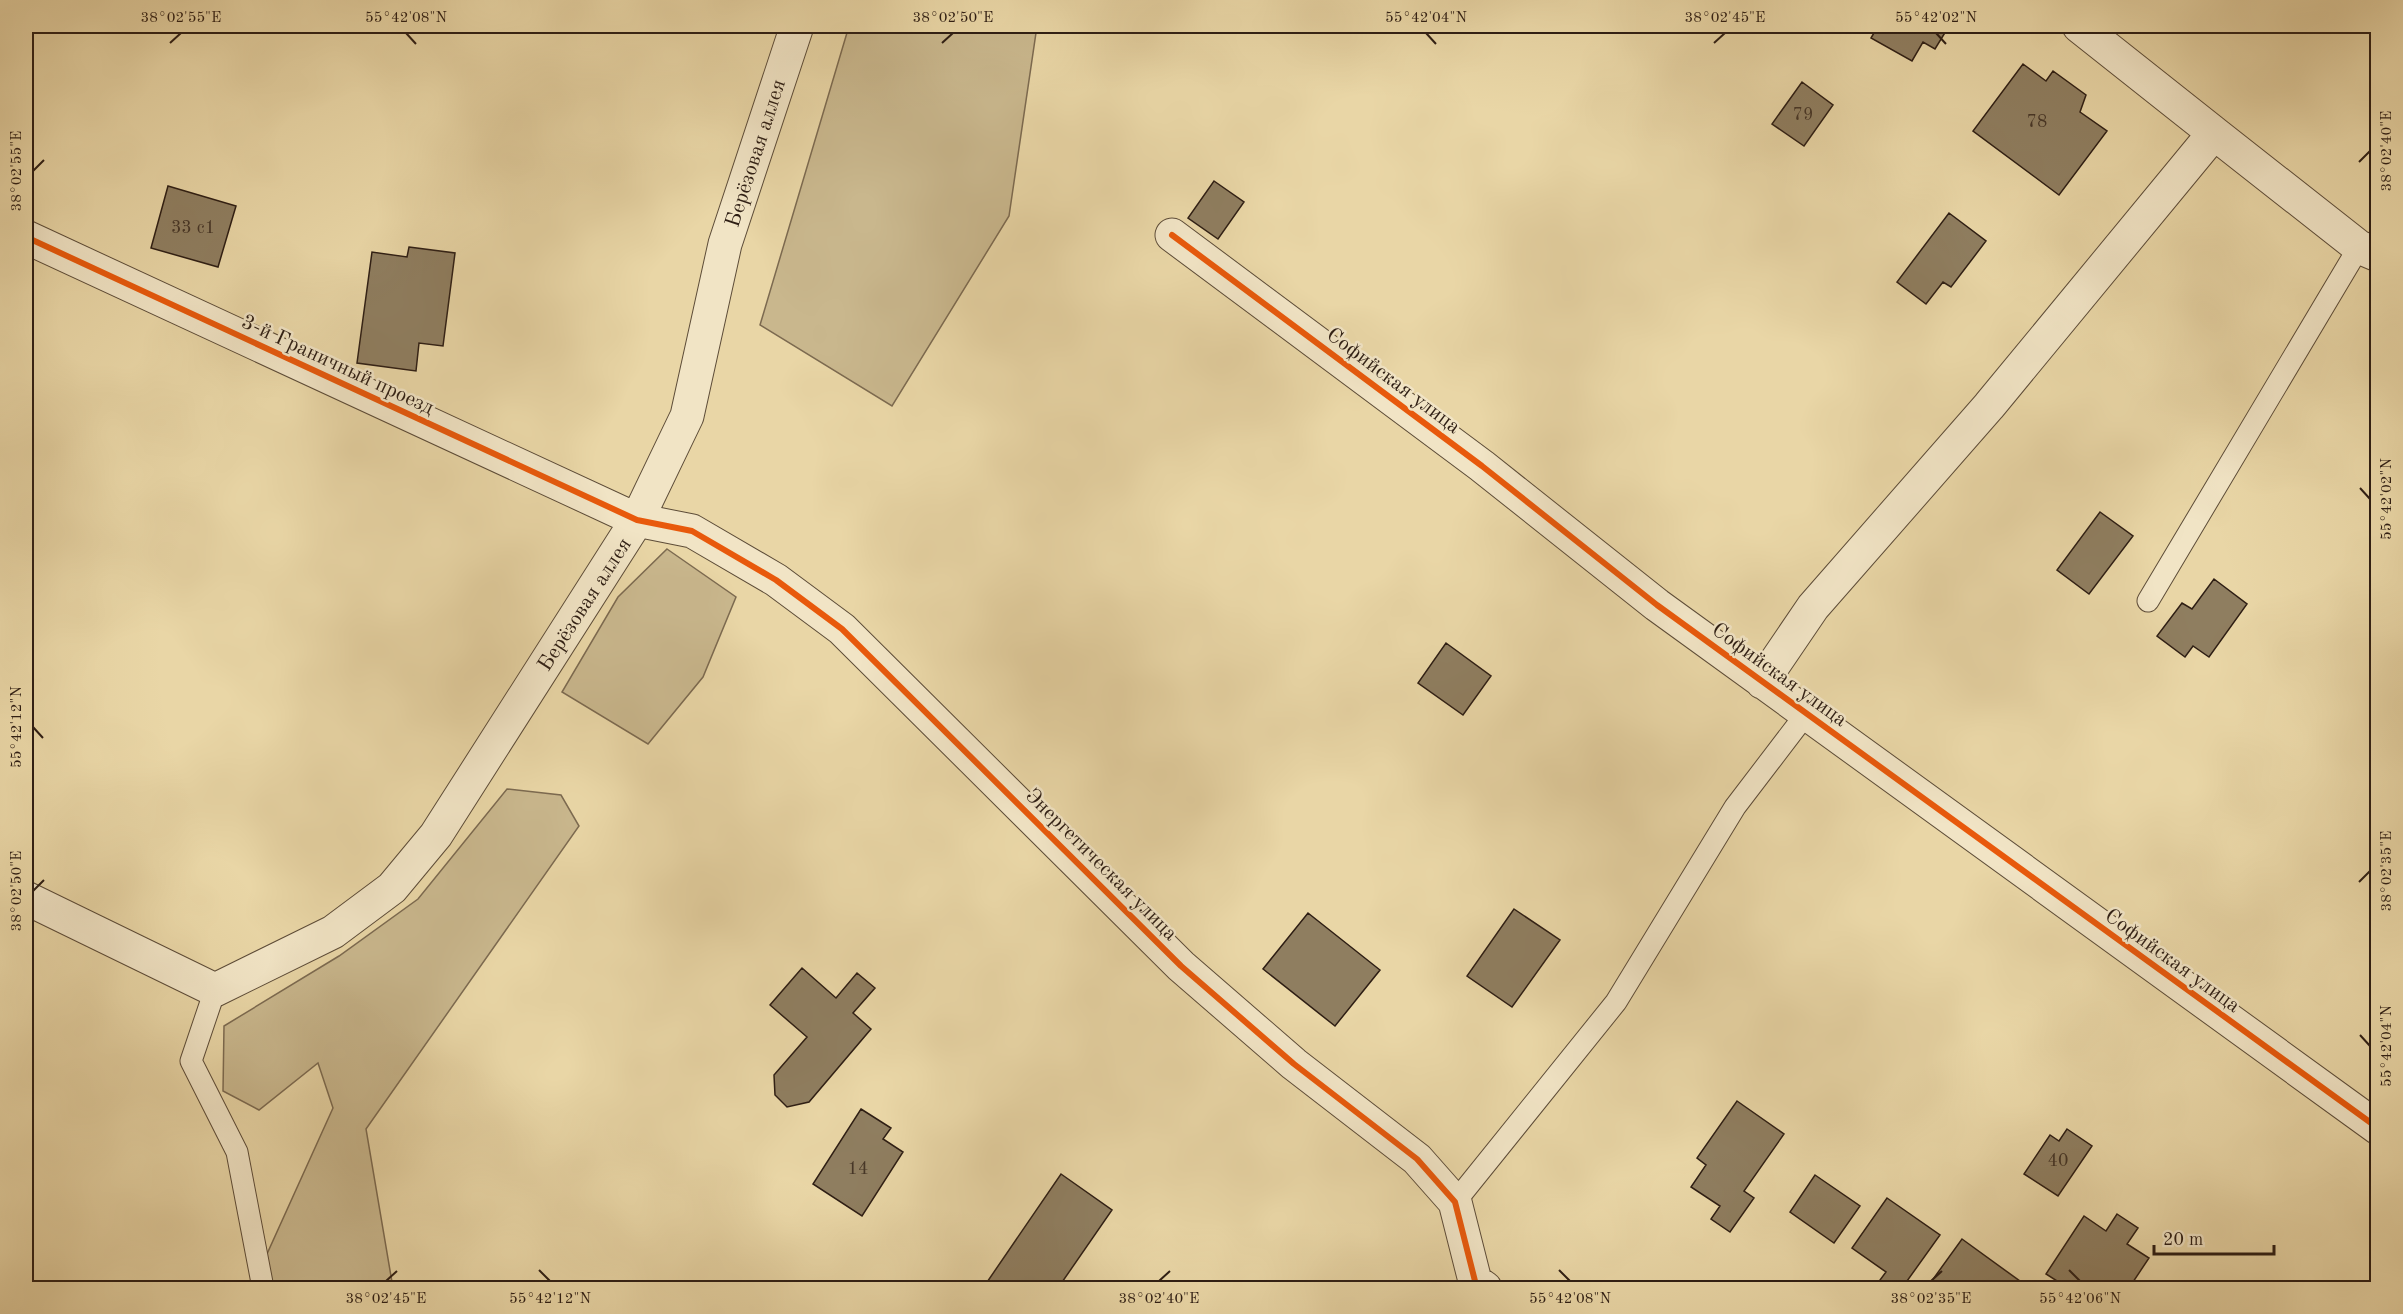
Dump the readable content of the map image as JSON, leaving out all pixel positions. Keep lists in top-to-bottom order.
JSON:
{
  "streets": {
    "street": [
      "Берёзовая аллея",
      "3-й Граничный проезд",
      "Софийская улица",
      "Энергетическая улица"
    ]
  },
  "crossings": [
    ["Берёзовая аллея", "3-й Граничный проезд"],
    ["Берёзовая аллея", "Энергетическая улица"],
    ["3-й Граничный проезд", "Энергетическая улица"]
  ],
  "house_numbers": [
    "79",
    "78",
    "33 с1",
    "40",
    "14"
  ],
  "scale_bar": "20 m",
  "coordinates": [
    "38°02'55\"E",
    "55°42'08\"N",
    "38°02'50\"E",
    "55°42'04\"N",
    "38°02'45\"E",
    "55°42'02\"N",
    "38°02'40\"E",
    "55°42'12\"N",
    "38°02'35\"E",
    "55°42'06\"N"
  ]
}
